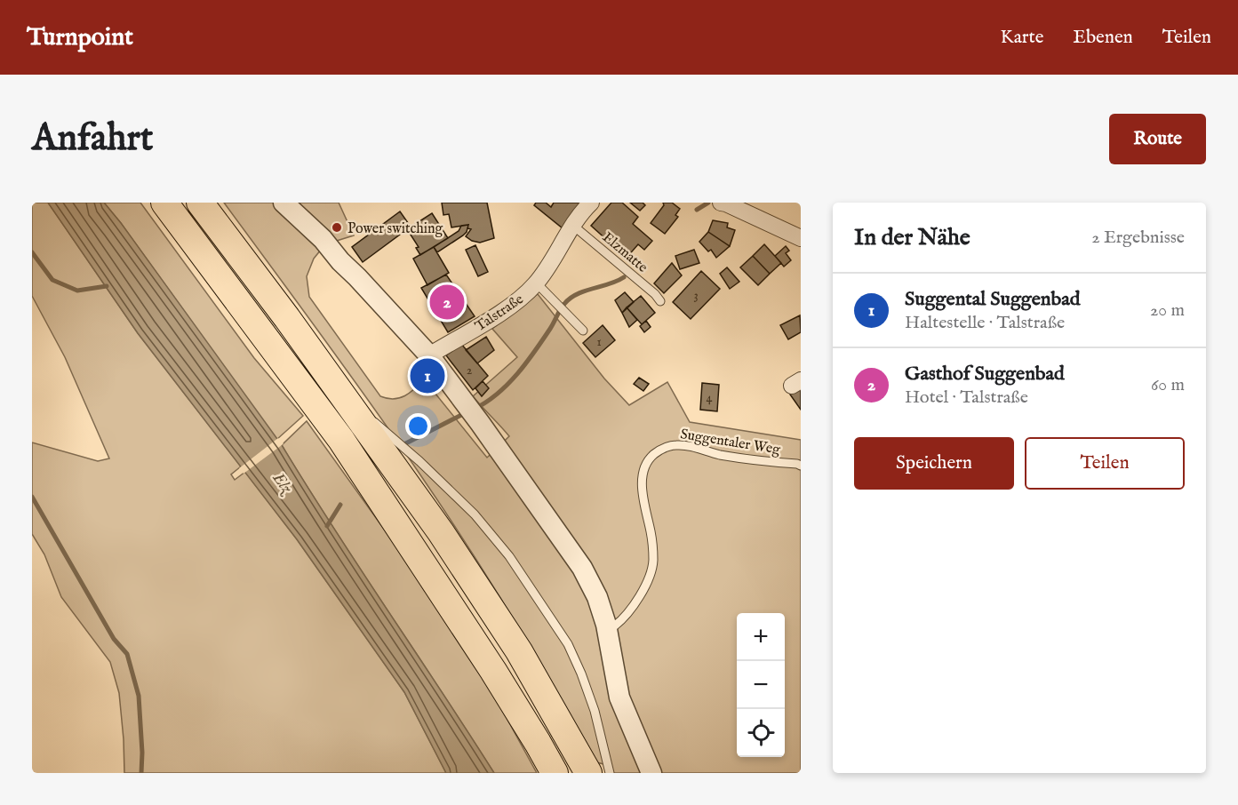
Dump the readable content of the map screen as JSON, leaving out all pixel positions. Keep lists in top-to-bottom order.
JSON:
{
  "streets": {
    "street": ["Talstraße"],
    "lane": ["Elzmatte", "Suggentaler Weg"]
  },
  "crossings": [
    ["Elzmatte", "Talstraße"]
  ],
  "water": ["Elz"],
  "places": ["Power switching"],
  "house_numbers": [
    "3",
    "1",
    "2",
    "4"
  ],
  "page": {
    "header": "Turnpoint",
    "nav": ["Karte", "Ebenen", "Teilen"],
    "buttons": [
      "Route",
      ["Speichern", "Teilen"]
    ],
    "title": "Anfahrt",
    "heading": ["In der Nähe", "2 Ergebnisse"],
    "list": [
      {
        "mark": "1",
        "name": "Suggental Suggenbad",
        "note": "Haltestelle · Talstraße",
        "value": "20 m"
      },
      {
        "mark": "2",
        "name": "Gasthof Suggenbad",
        "note": "Hotel · Talstraße",
        "value": "60 m"
      }
    ],
    "pins": ["2", "1"],
    "map_buttons": ["+", "−"]
  }
}
